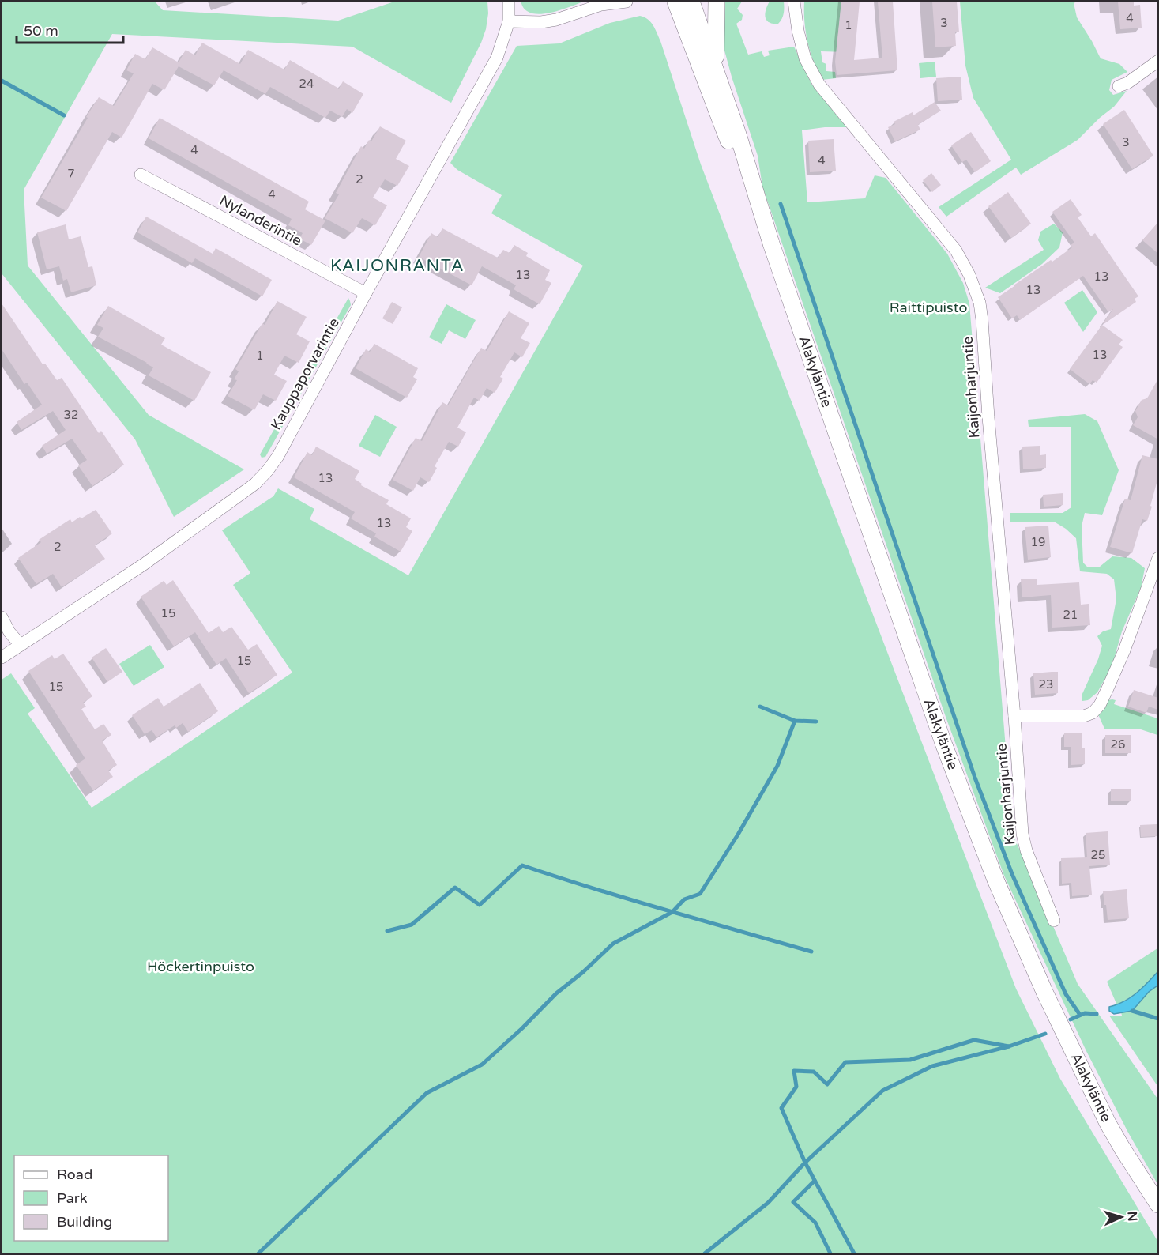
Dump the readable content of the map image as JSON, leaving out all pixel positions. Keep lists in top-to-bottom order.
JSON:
{
  "streets": {
    "main road": ["Alakyläntie"],
    "street": ["Nylanderintie", "Kauppaporvarintie", "Kaijonharjuntie"]
  },
  "crossings": [
    ["Nylanderintie", "Kauppaporvarintie"]
  ],
  "districts": ["KAIJONRANTA"],
  "parks": ["Raittipuisto", "Höckertinpuisto"],
  "house_numbers": [
    "4",
    "3",
    "1",
    "24",
    "3",
    "4",
    "4",
    "7",
    "2",
    "4",
    "13",
    "13",
    "13",
    "13",
    "1",
    "32",
    "13",
    "13",
    "19",
    "2",
    "15",
    "21",
    "15",
    "23",
    "15",
    "26",
    "25"
  ],
  "legend": ["Road", "Park", "Building"],
  "scale_bar": "50 m",
  "north": "right"
}
